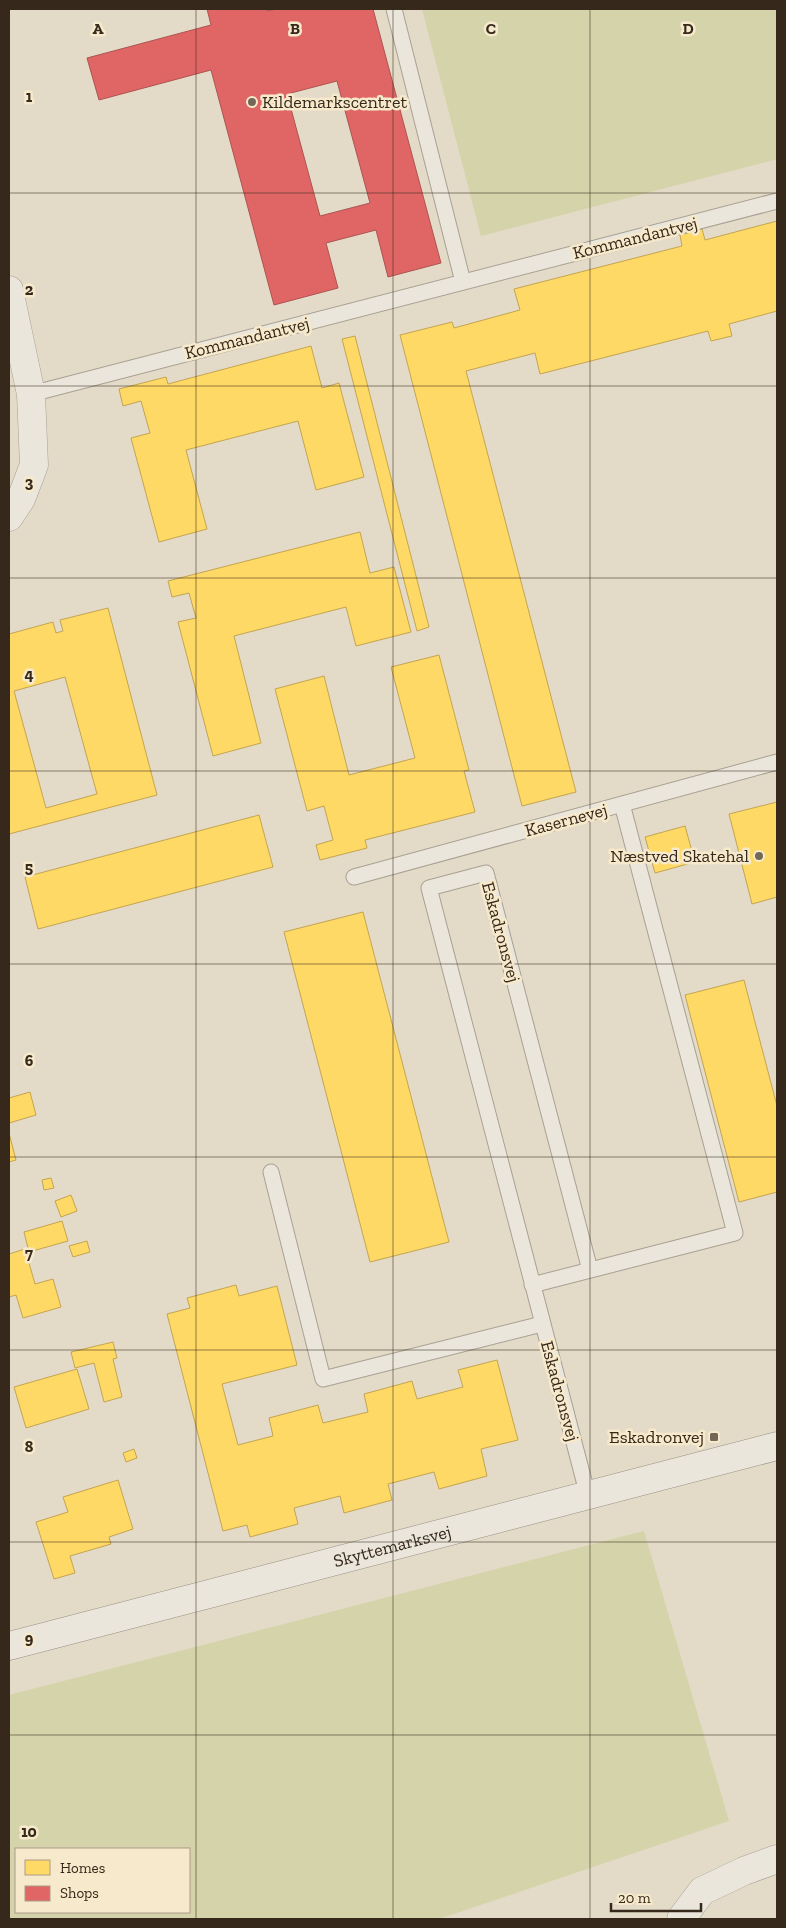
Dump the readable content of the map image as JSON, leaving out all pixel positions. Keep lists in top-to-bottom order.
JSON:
{
  "streets": {
    "street": ["Skyttemarksvej"],
    "lane": ["Kommandantvej", "Kasernevej", "Eskadronsvej"]
  },
  "crossings": [
    ["Eskadronsvej", "Skyttemarksvej"]
  ],
  "places": {
    "other": ["Kildemarkscentret", "Næstved Skatehal"],
    "transit": ["Eskadronvej"]
  },
  "legend": ["Homes", "Shops"],
  "scale_bar": "20 m",
  "grid": {
    "columns": [
      "A",
      "B",
      "C",
      "D"
    ],
    "rows": [
      "1",
      "2",
      "3",
      "4",
      "5",
      "6",
      "7",
      "8",
      "9",
      "10"
    ]
  }
}
